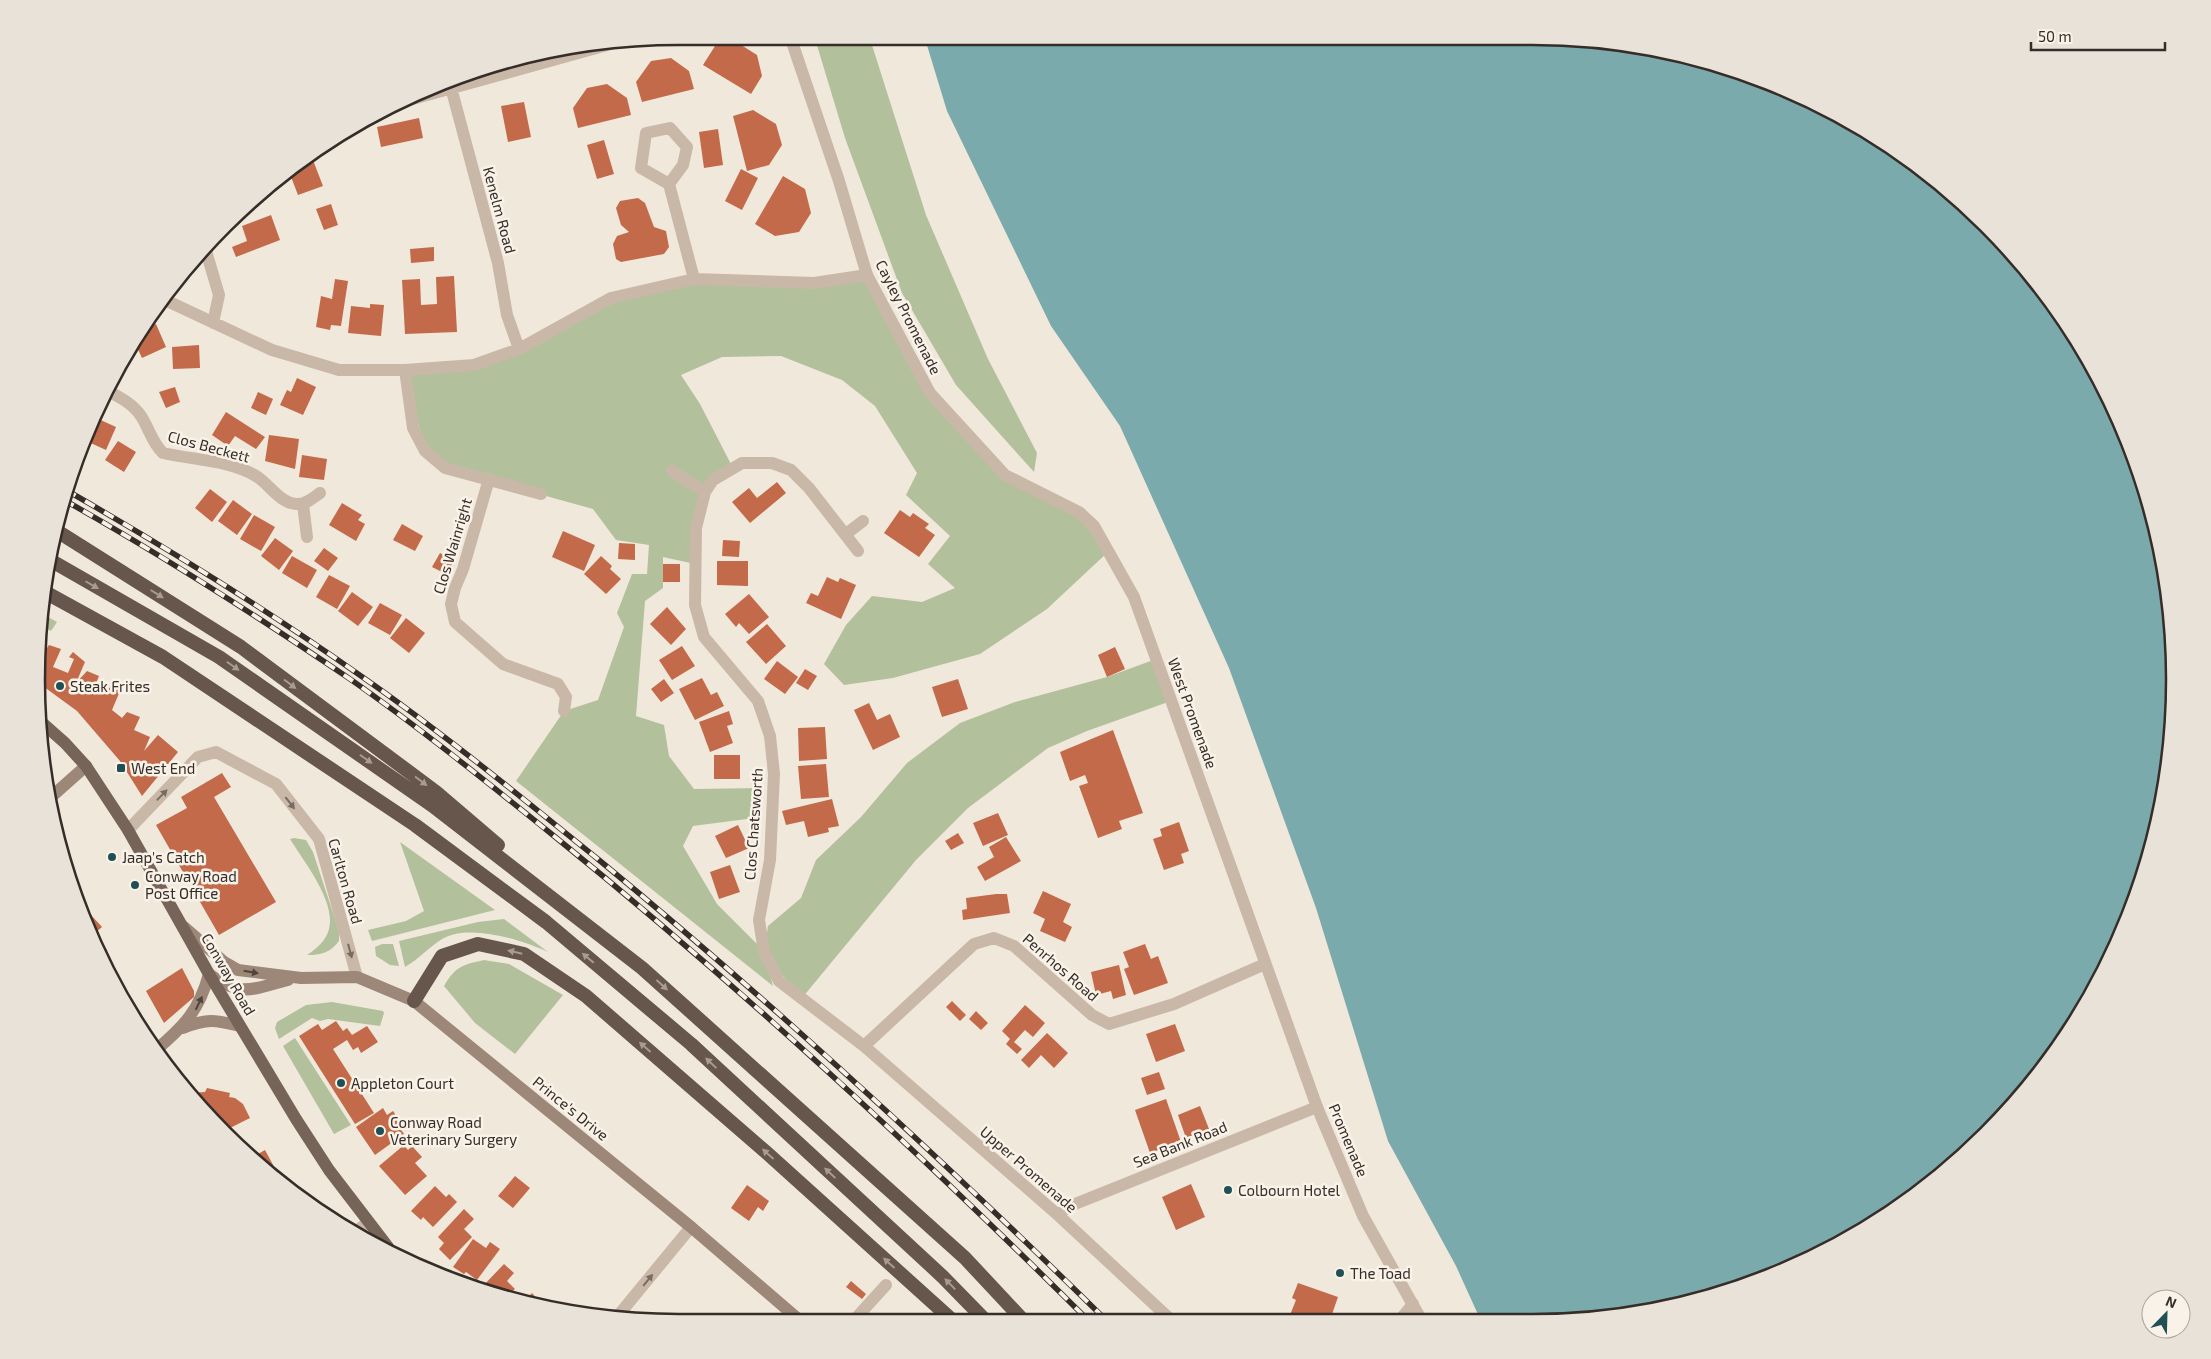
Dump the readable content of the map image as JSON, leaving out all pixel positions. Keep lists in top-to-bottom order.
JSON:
{
  "streets": {
    "main road": ["Conway Road", "Prince's Drive"],
    "street": [
      "Kenelm Road",
      "Cayley Promenade",
      "Clos Beckett",
      "Clos Wainright",
      "West Promenade",
      "Clos Chatsworth",
      "Carlton Road",
      "Penrhos Road",
      "Promenade",
      "Sea Bank Road",
      "Upper Promenade"
    ]
  },
  "crossings": [
    ["Cayley Promenade", "West Promenade"],
    ["West Promenade", "Penrhos Road"],
    ["West Promenade", "Promenade"],
    ["Clos Chatsworth", "Penrhos Road"],
    ["Clos Chatsworth", "Upper Promenade"],
    ["Carlton Road", "Conway Road"],
    ["Carlton Road", "Prince's Drive"],
    ["Penrhos Road", "Promenade"],
    ["Penrhos Road", "Upper Promenade"],
    ["Conway Road", "Prince's Drive"],
    ["Promenade", "Sea Bank Road"],
    ["Sea Bank Road", "Upper Promenade"]
  ],
  "places": {
    "other": [
      "Steak Frites",
      "Jaap's Catch",
      "Conway Road Post Office",
      "Appleton Court",
      "Conway Road Veterinary Surgery",
      "Colbourn Hotel",
      "The Toad"
    ],
    "transit": ["West End"]
  },
  "scale_bar": "50 m",
  "north": "top right"
}
